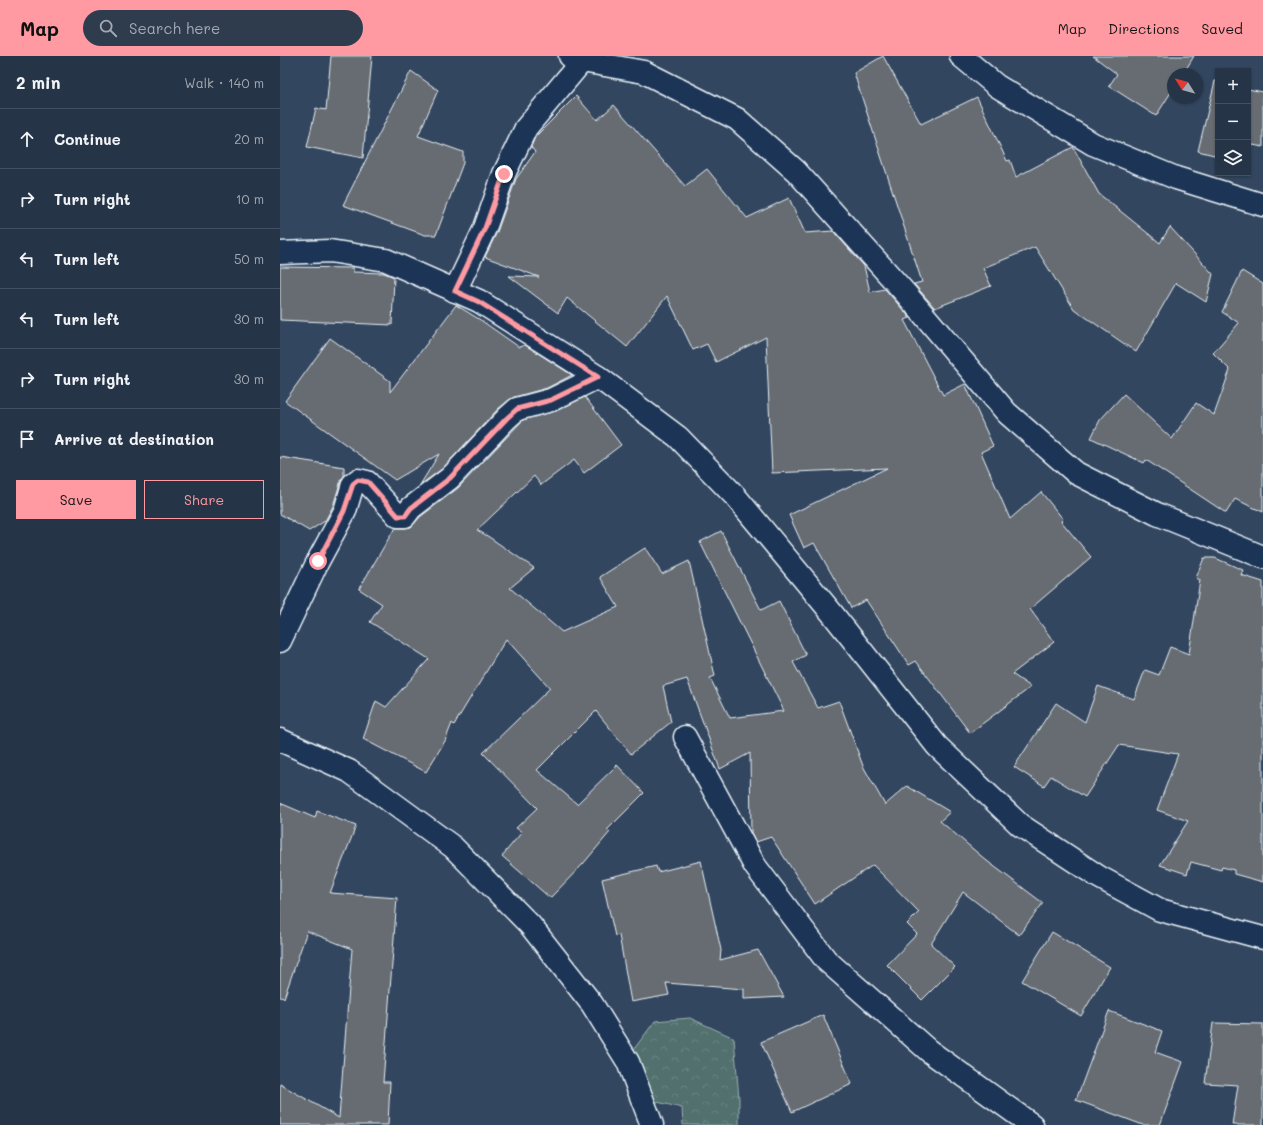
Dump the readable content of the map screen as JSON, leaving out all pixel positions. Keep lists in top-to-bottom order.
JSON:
{
  "north": "top left",
  "page": {
    "header": "Map",
    "search": "Search here",
    "nav": ["Map", "Directions", "Saved"],
    "heading": ["2 min", "Walk · 140 m"],
    "map_buttons": ["+", "−"],
    "list": [
      ["Continue", "20 m"],
      ["Turn right", "10 m"],
      ["Turn left", "50 m"],
      ["Turn left", "30 m"],
      ["Turn right", "30 m"],
      "Arrive at destination"
    ],
    "buttons": ["Save", "Share"]
  }
}
